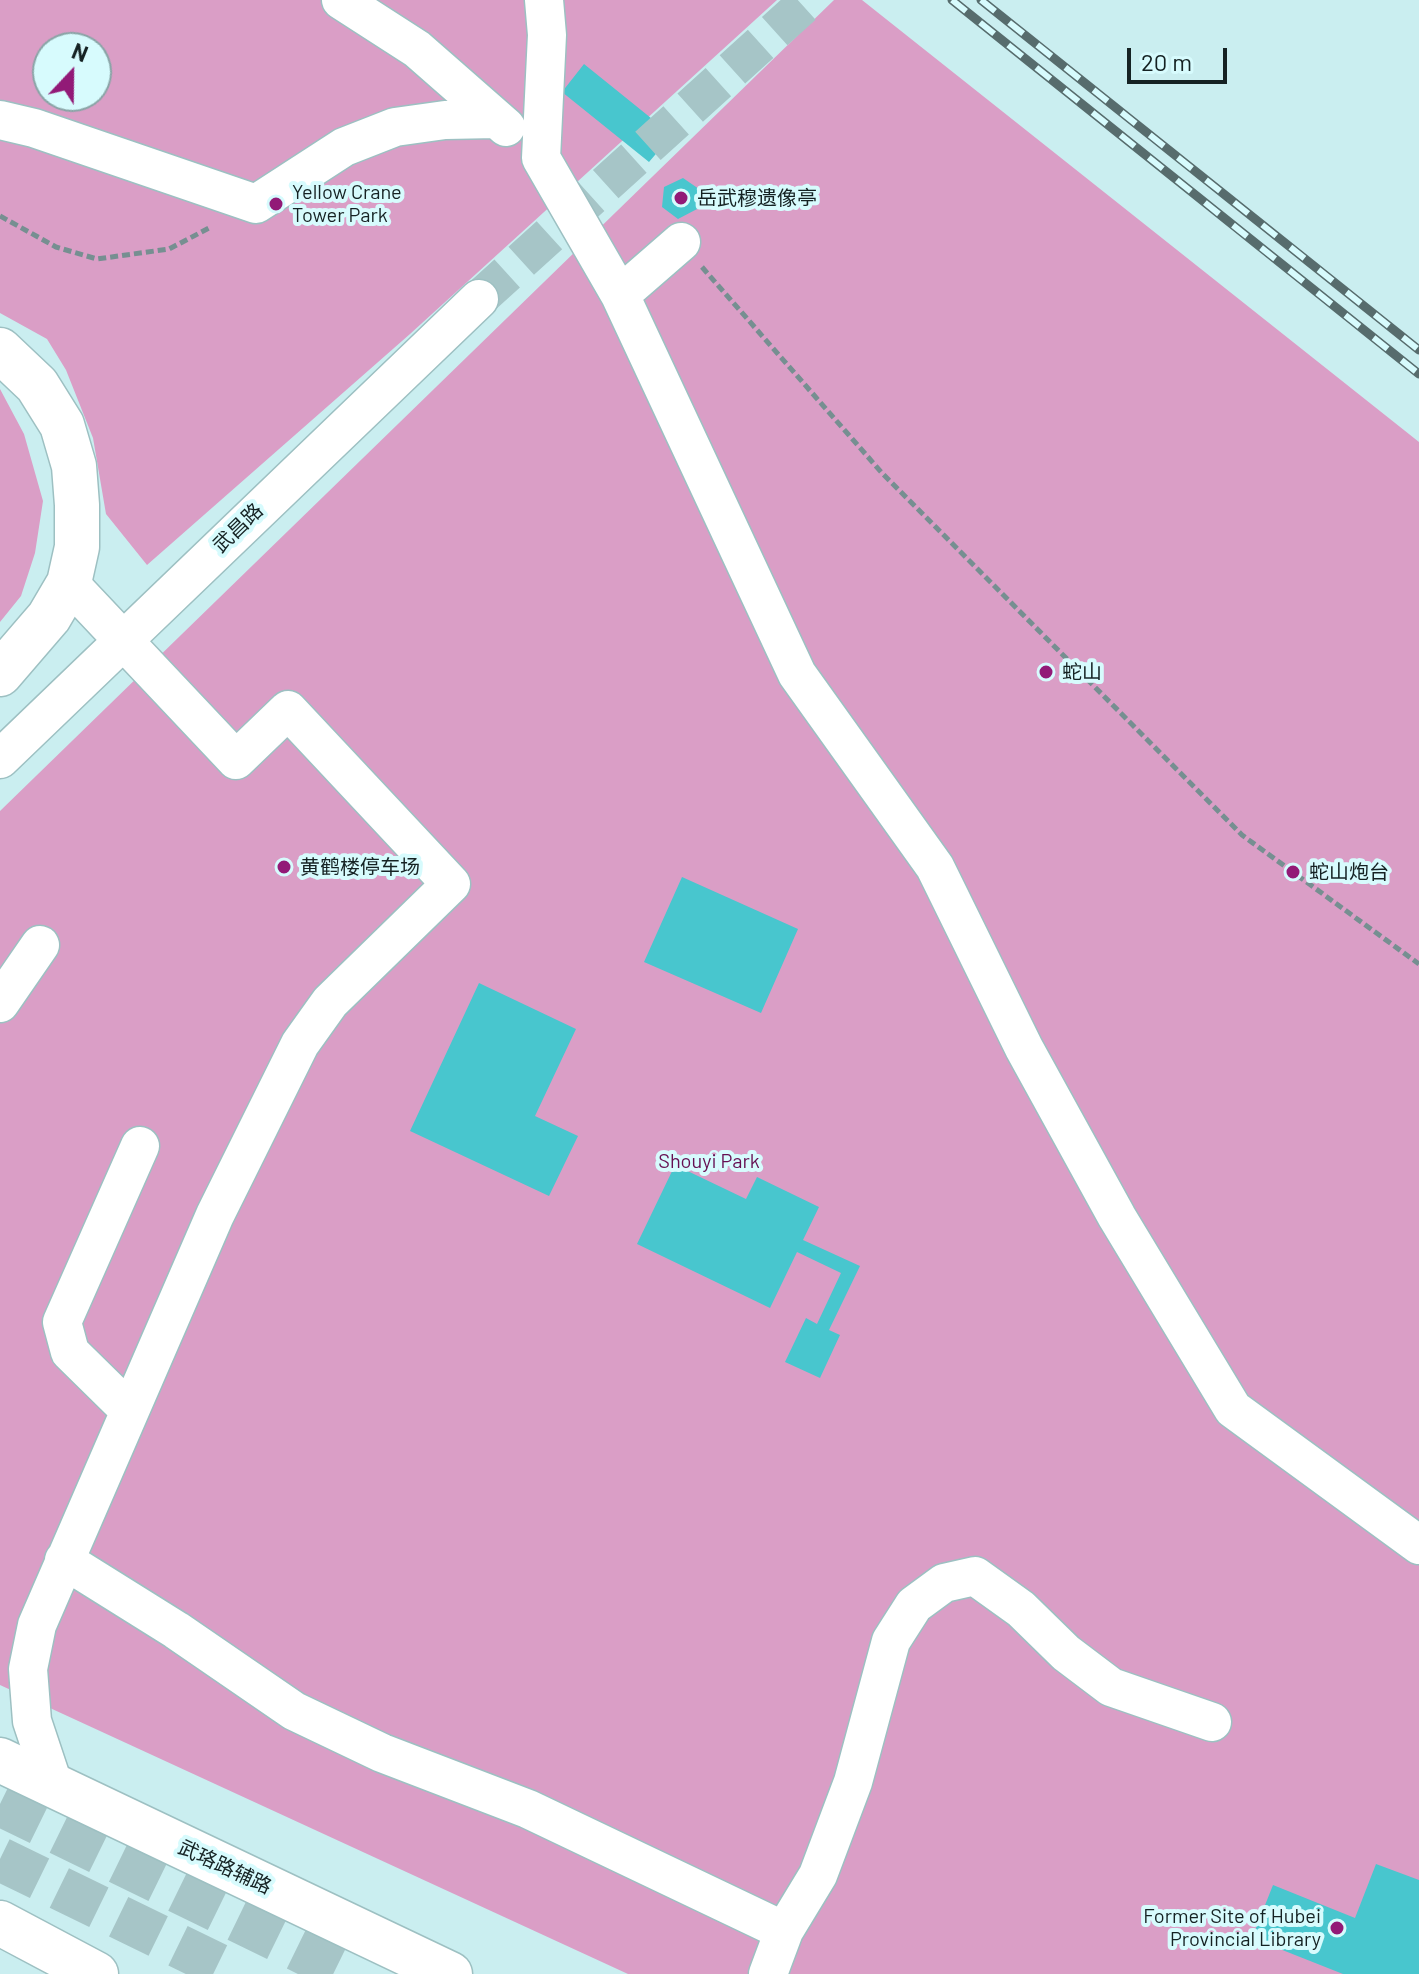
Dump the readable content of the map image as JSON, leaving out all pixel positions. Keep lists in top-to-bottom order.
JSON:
{
  "streets": {
    "main road": ["武珞路辅路"],
    "street": ["武昌路"]
  },
  "parks": ["Shouyi Park"],
  "places": [
    "岳武穆遗像亭",
    "Yellow Crane Tower Park",
    "蛇山",
    "黄鹤楼停车场",
    "蛇山炮台",
    "Former Site of Hubei Provincial Library"
  ],
  "scale_bar": "20 m",
  "north": "top"
}
